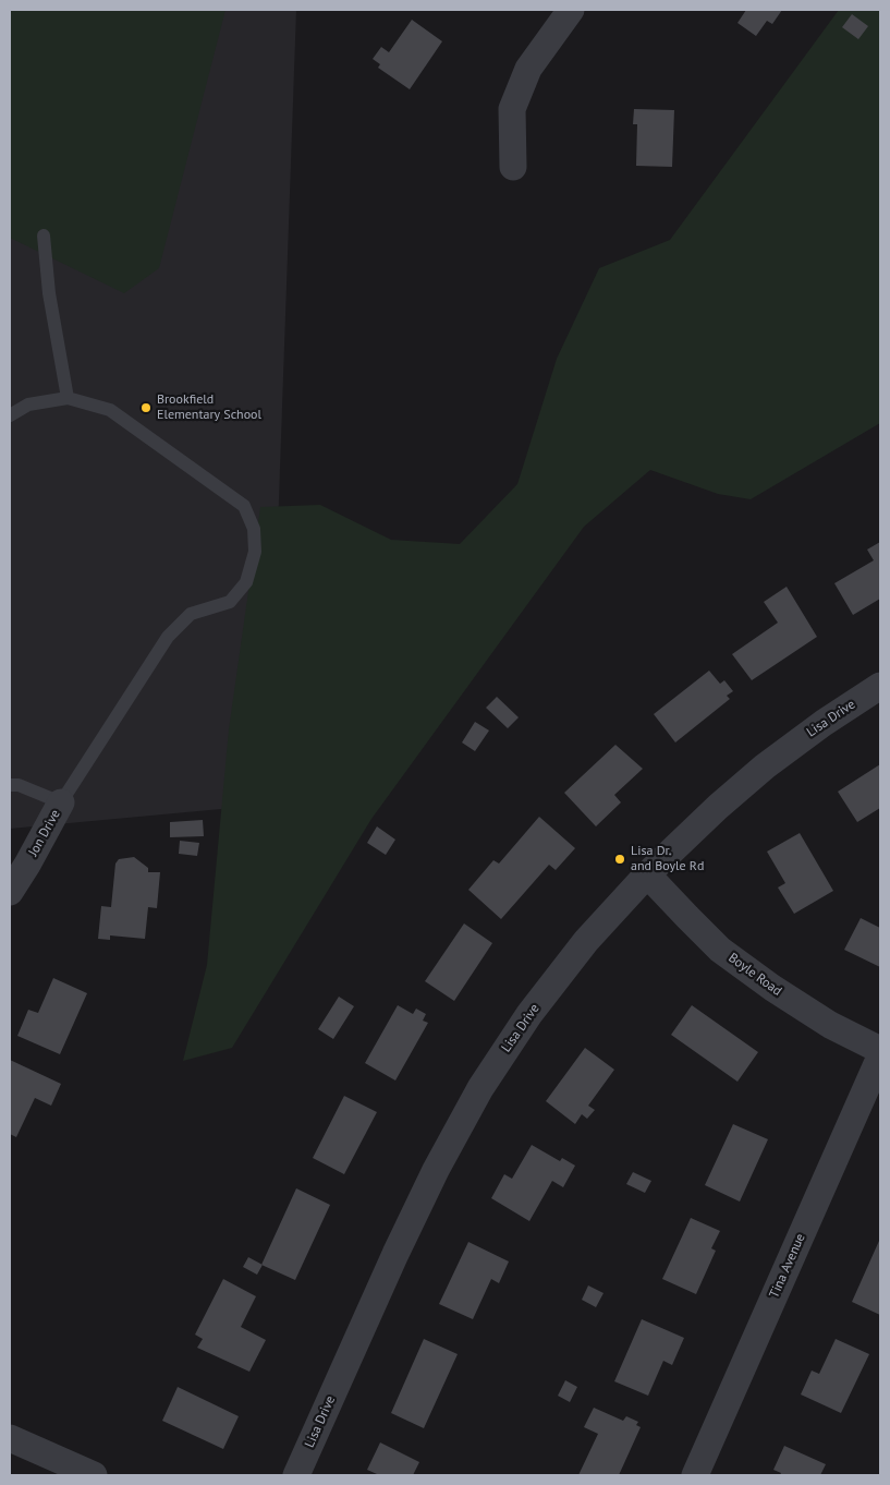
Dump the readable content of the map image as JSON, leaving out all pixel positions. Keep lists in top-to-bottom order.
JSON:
{
  "streets": {
    "street": [
      "Lisa Drive",
      "Jon Drive",
      "Boyle Road",
      "Tina Avenue"
    ]
  },
  "crossings": [
    ["Lisa Drive", "Boyle Road"]
  ],
  "places": ["Brookfield Elementary School", "Lisa Dr. and Boyle Rd"]
}
